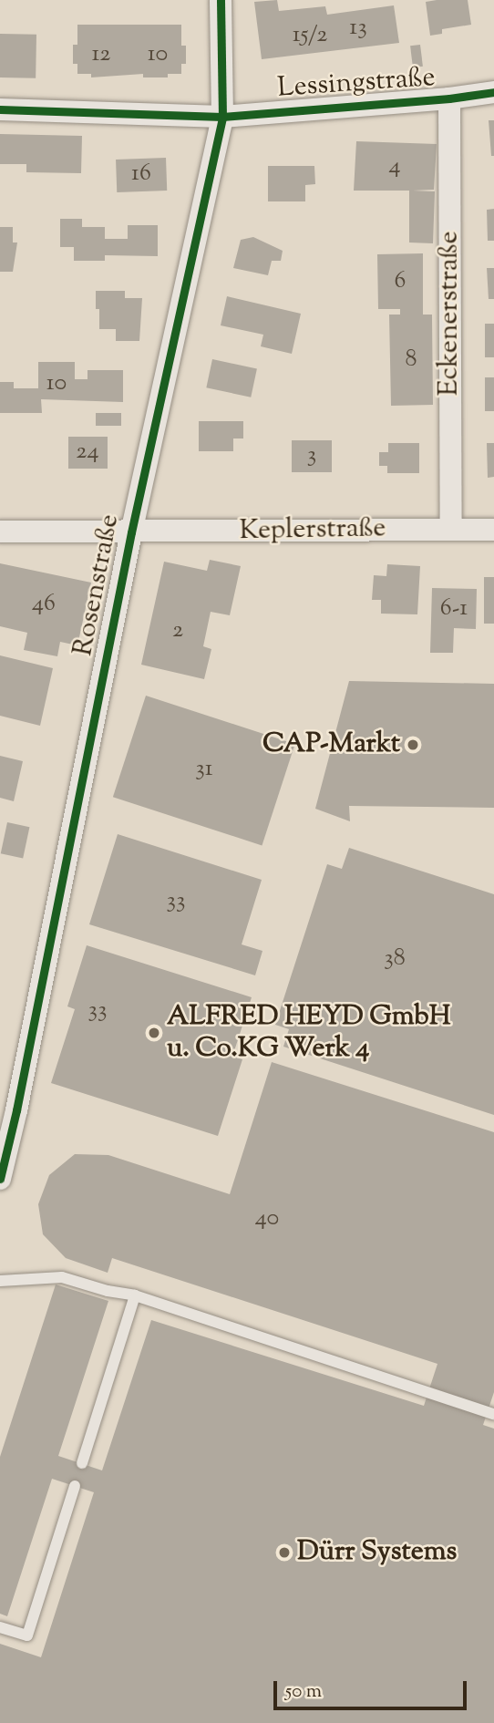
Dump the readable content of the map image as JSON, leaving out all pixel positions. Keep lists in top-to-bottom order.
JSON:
{
  "streets": {
    "street": [
      "Lessingstraße",
      "Eckenerstraße",
      "Keplerstraße",
      "Rosenstraße"
    ]
  },
  "crossings": [
    ["Lessingstraße", "Eckenerstraße"],
    ["Lessingstraße", "Rosenstraße"],
    ["Eckenerstraße", "Keplerstraße"],
    ["Keplerstraße", "Rosenstraße"]
  ],
  "places": ["CAP-Markt", "ALFRED HEYD GmbH u. Co.KG Werk 4", "Dürr Systems"],
  "house_numbers": [
    "13",
    "15/2",
    "12",
    "10",
    "4",
    "16",
    "6",
    "8",
    "10",
    "24",
    "3",
    "46",
    "6-1",
    "2",
    "31",
    "33",
    "38",
    "33",
    "40"
  ],
  "scale_bar": "50 m"
}
